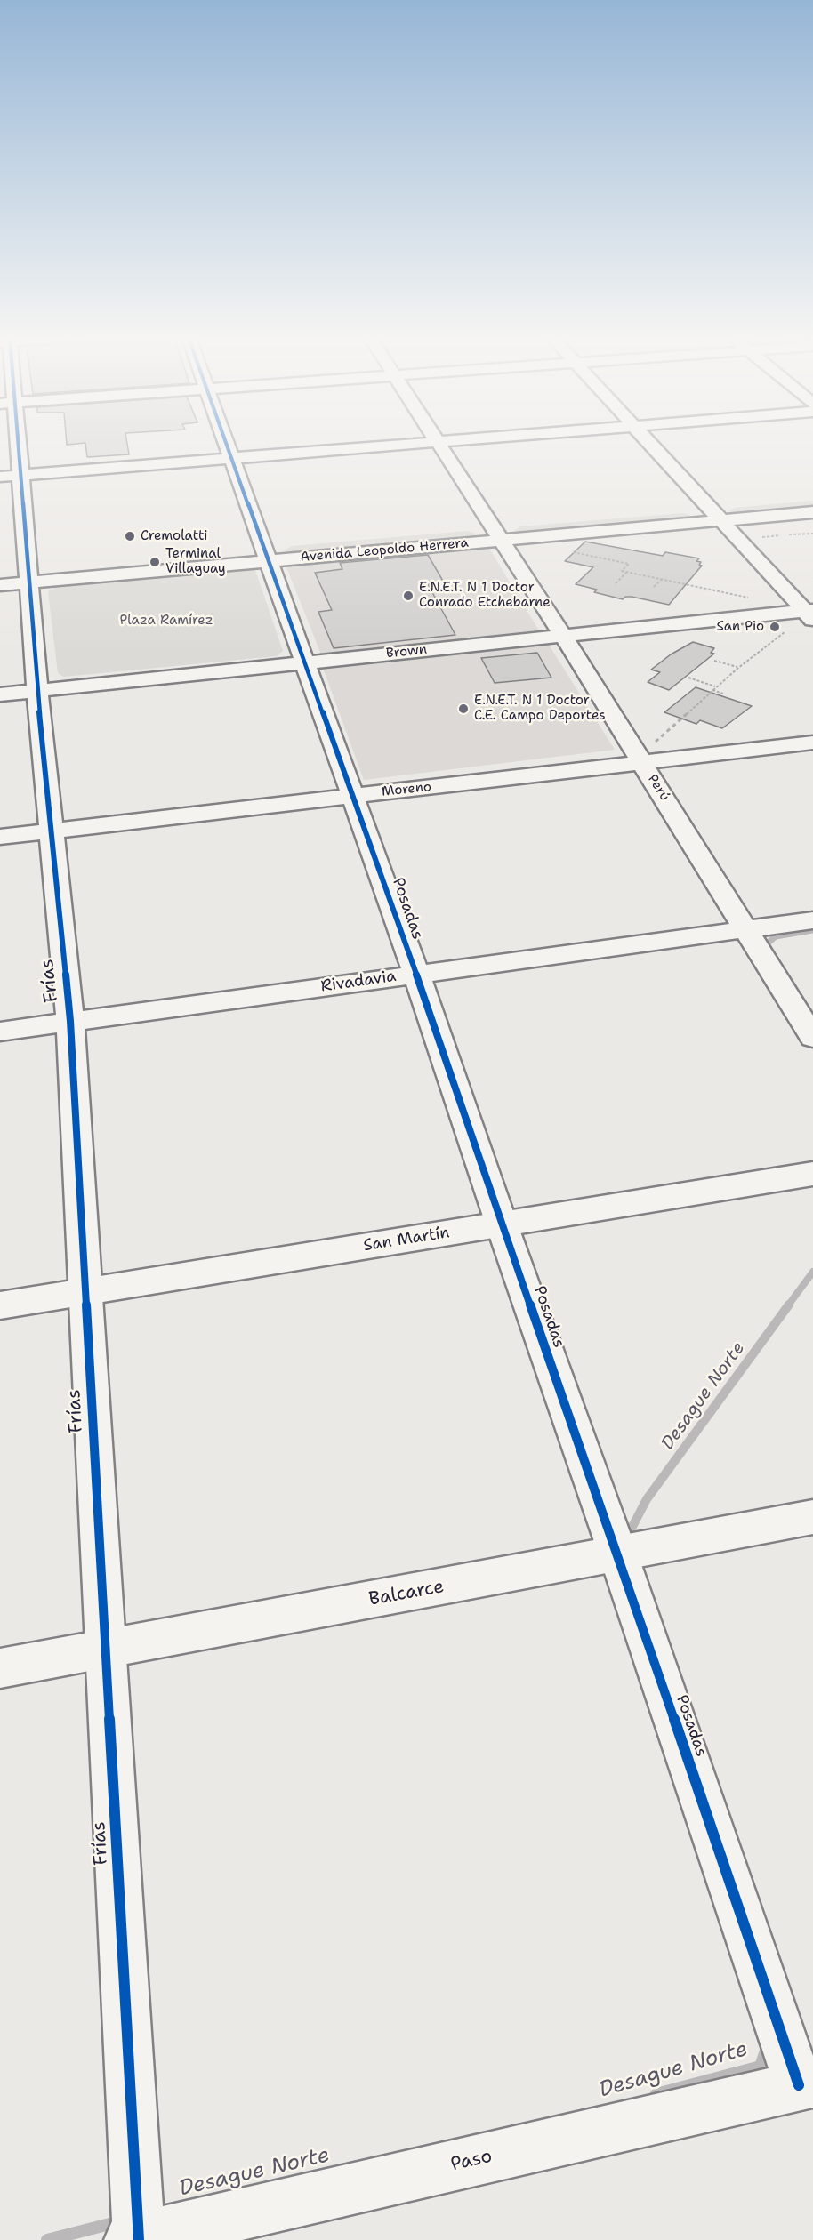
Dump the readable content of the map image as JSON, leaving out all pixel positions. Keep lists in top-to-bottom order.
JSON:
{
  "streets": {
    "street": [
      "Avenida Leopoldo Herrera",
      "Brown",
      "Perú",
      "Moreno",
      "Posadas",
      "Frías",
      "Rivadavia",
      "San Martín",
      "Balcarce",
      "Paso"
    ]
  },
  "crossings": [
    ["Avenida Leopoldo Herrera", "Perú"],
    ["Avenida Leopoldo Herrera", "Posadas"],
    ["Avenida Leopoldo Herrera", "Frías"],
    ["Brown", "Perú"],
    ["Brown", "Posadas"],
    ["Brown", "Frías"],
    ["Perú", "Moreno"],
    ["Perú", "Rivadavia"],
    ["Moreno", "Posadas"],
    ["Moreno", "Frías"],
    ["Posadas", "Rivadavia"],
    ["Posadas", "San Martín"],
    ["Posadas", "Balcarce"],
    ["Posadas", "Paso"],
    ["Frías", "Rivadavia"],
    ["Frías", "San Martín"],
    ["Frías", "Balcarce"],
    ["Frías", "Paso"]
  ],
  "water": ["Desague Norte"],
  "parks": ["Plaza Ramírez"],
  "places": [
    "Cremolatti",
    "Terminal Villaguay",
    "E.N.E.T. N 1 Doctor Conrado Etchebarne",
    "San Pio",
    "E.N.E.T. N 1 Doctor C.E. Campo Deportes"
  ]
}
